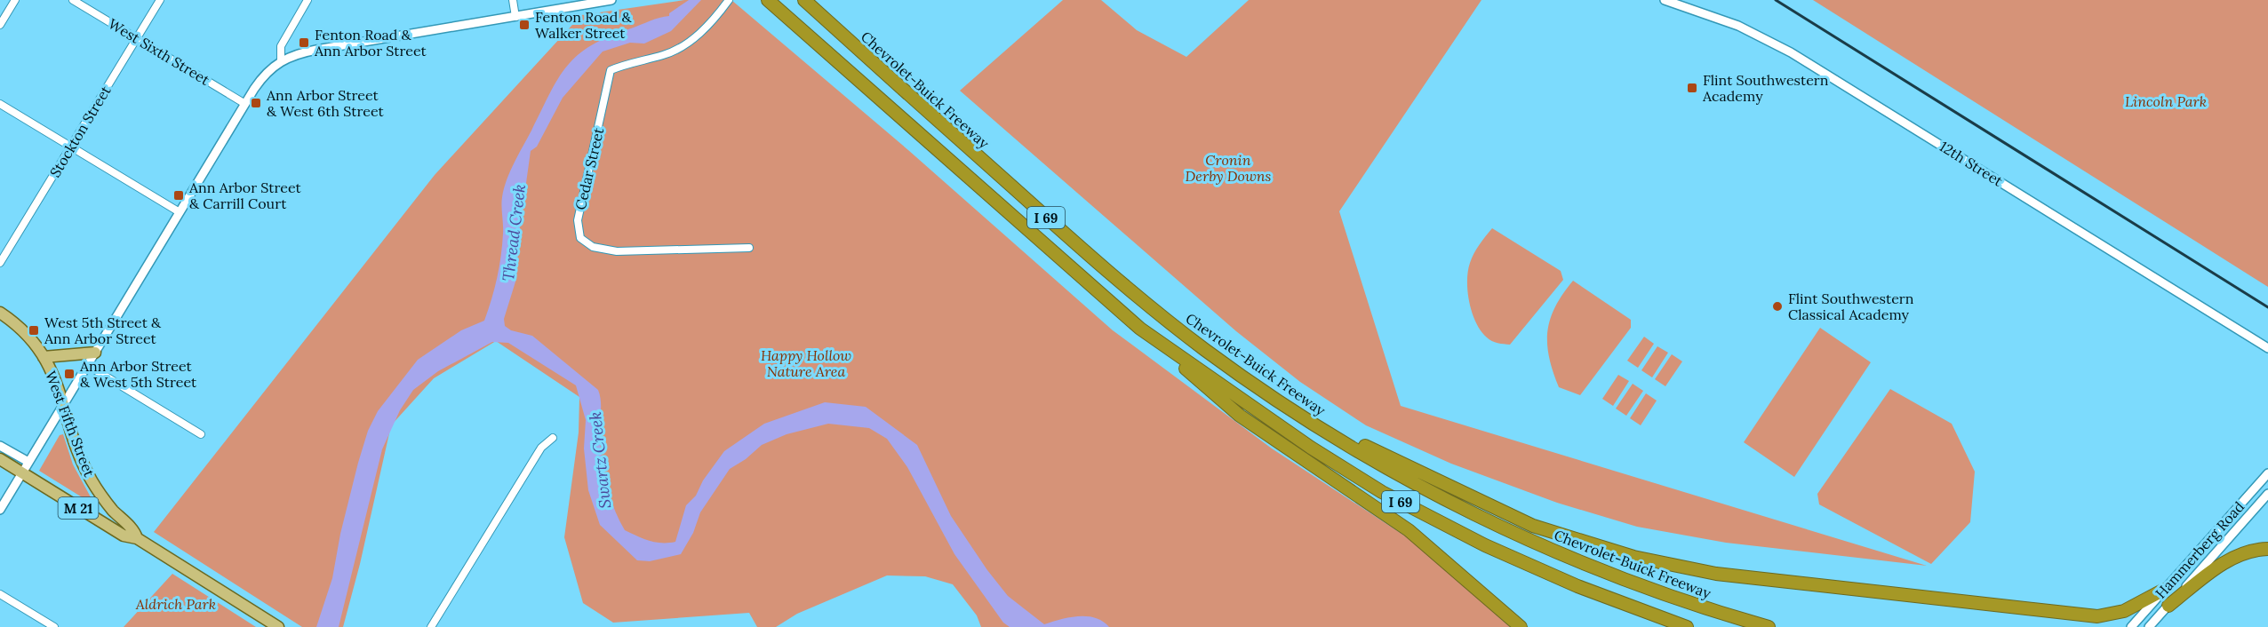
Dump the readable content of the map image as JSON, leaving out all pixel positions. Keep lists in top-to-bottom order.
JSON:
{
  "streets": {
    "highway": ["Chevrolet-Buick Freeway", "I 69"],
    "main road": ["West Fifth Street", "M 21"],
    "street": [
      "West Sixth Street",
      "Stockton Street",
      "12th Street",
      "Cedar Street",
      "Hammerberg Road"
    ]
  },
  "crossings": [
    ["West Sixth Street", "Stockton Street"],
    ["West Fifth Street", "M 21"]
  ],
  "water": ["Thread Creek", "Swartz Creek"],
  "parks": [
    "Lincoln Park",
    "Cronin Derby Downs",
    "Happy Hollow Nature Area",
    "Aldrich Park"
  ],
  "places": {
    "transit": [
      "Fenton Road & Walker Street",
      "Fenton Road & Ann Arbor Street",
      "Flint Southwestern Academy",
      "Ann Arbor Street & West 6th Street",
      "Ann Arbor Street & Carrill Court",
      "West 5th Street & Ann Arbor Street",
      "Ann Arbor Street & West 5th Street"
    ],
    "other": ["Flint Southwestern Classical Academy"]
  }
}
